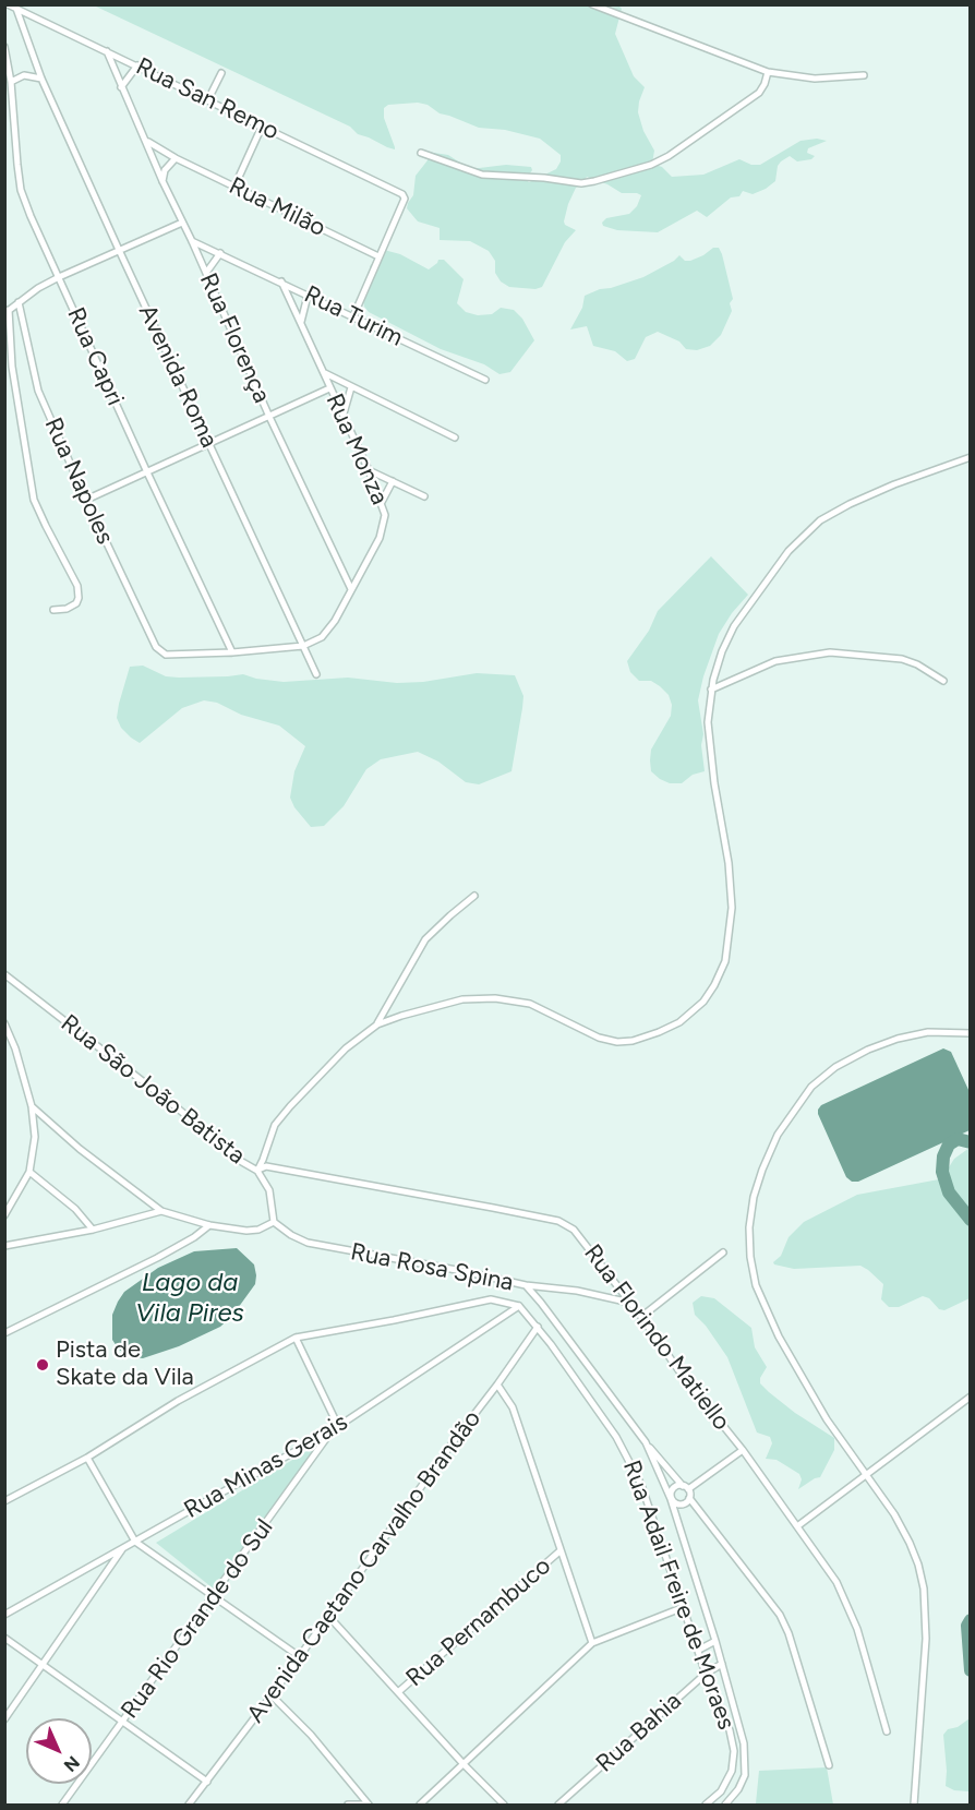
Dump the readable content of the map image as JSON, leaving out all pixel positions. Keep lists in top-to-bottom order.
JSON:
{
  "streets": {
    "street": [
      "Rua San Remo",
      "Rua Milão",
      "Rua Turim",
      "Rua Florença",
      "Rua Capri",
      "Avenida Roma",
      "Rua Monza",
      "Rua Napoles",
      "Rua São João Batista",
      "Rua Rosa Spina",
      "Rua Florindo Matiello",
      "Rua Minas Gerais",
      "Avenida Caetano Carvalho Brandão",
      "Rua Adail Freire de Moraes",
      "Rua Rio Grande do Sul",
      "Rua Pernambuco",
      "Rua Bahia"
    ]
  },
  "crossings": [
    ["Rua San Remo", "Rua Milão"],
    ["Rua San Remo", "Rua Florença"],
    ["Rua San Remo", "Avenida Roma"],
    ["Rua Milão", "Rua Florença"],
    ["Rua Turim", "Rua Florença"],
    ["Rua Turim", "Rua Monza"],
    ["Rua Florença", "Rua Monza"],
    ["Rua Capri", "Rua Monza"],
    ["Avenida Roma", "Rua Monza"],
    ["Rua Monza", "Rua Napoles"],
    ["Rua São João Batista", "Rua Rosa Spina"],
    ["Rua São João Batista", "Rua Florindo Matiello"],
    ["Rua Rosa Spina", "Rua Bahia"],
    ["Rua Minas Gerais", "Rua Adail Freire de Moraes"],
    ["Rua Minas Gerais", "Rua Rio Grande do Sul"],
    ["Avenida Caetano Carvalho Brandão", "Rua Adail Freire de Moraes"],
    ["Rua Adail Freire de Moraes", "Rua Bahia"]
  ],
  "water": ["Lago da Vila Pires"],
  "places": ["Pista de Skate da Vila"],
  "north": "bottom right"
}
